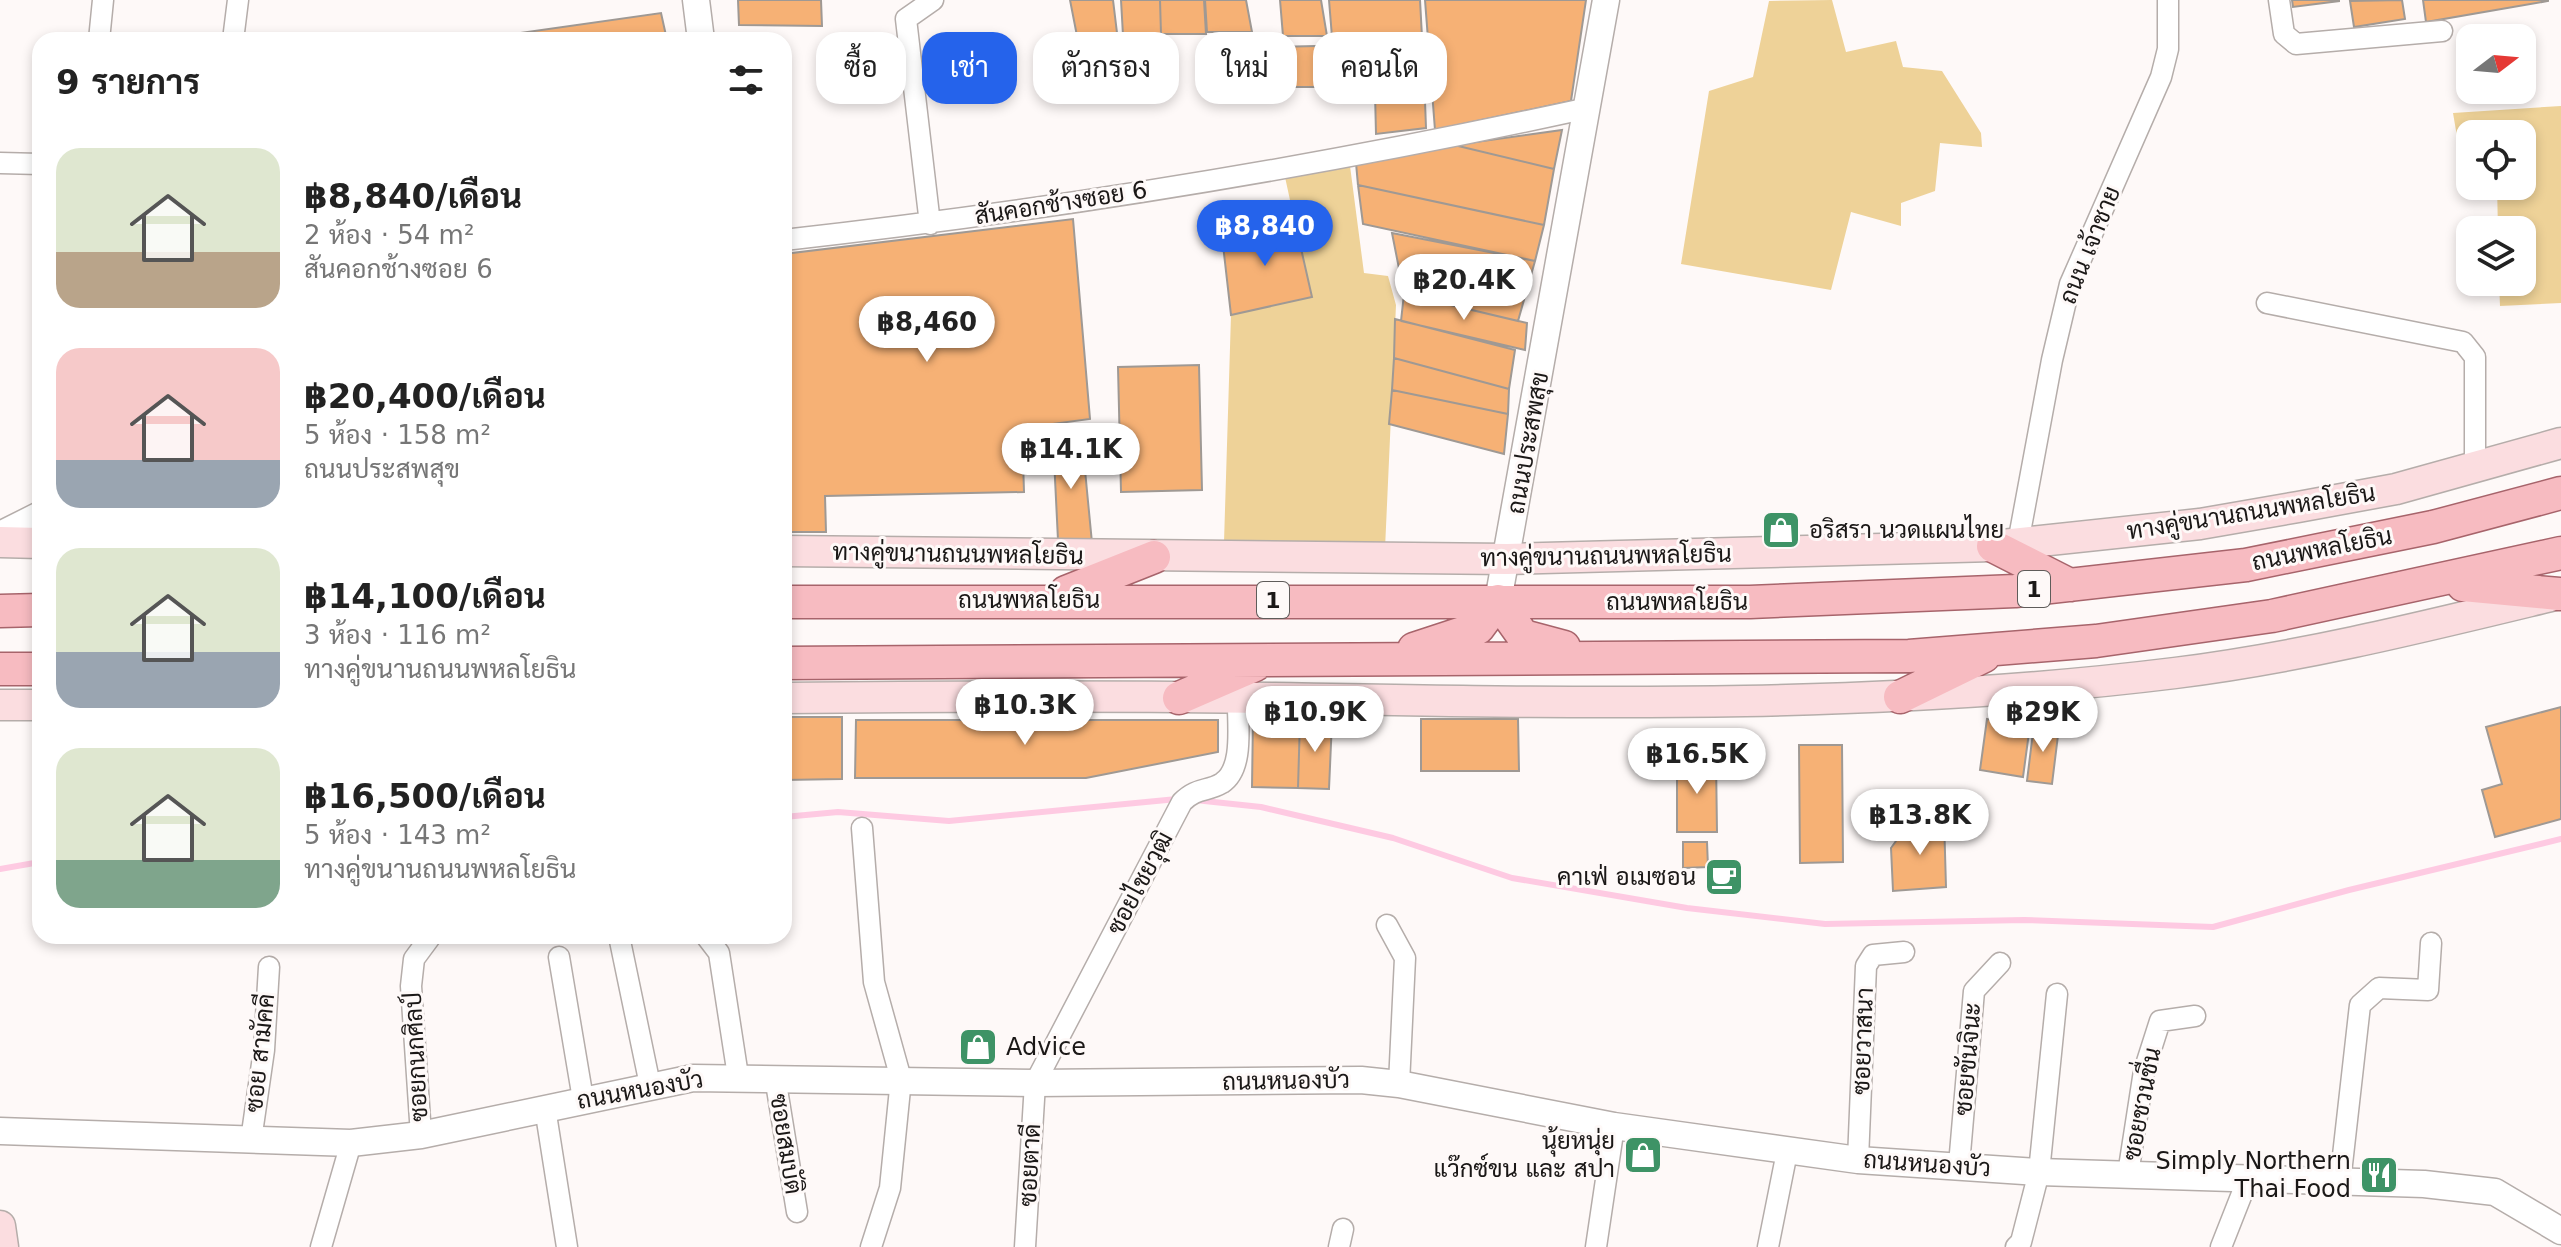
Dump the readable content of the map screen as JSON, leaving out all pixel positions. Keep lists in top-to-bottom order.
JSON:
{
  "streets": {
    "main road": ["ทางคู่ขนานถนนพหลโยธิน", "ถนนพหลโยธิน", "1"],
    "street": [
      "สันคอกช้างซอย 6",
      "ถนน เจ้าชาย",
      "ถนนประสพสุข",
      "ซอยไชยวุฒิ",
      "ซอยวาสนา",
      "ซอย สามัคคี",
      "ซอยกนกศิลป์",
      "ซอยขันจินะ",
      "ถนนหนองบัว",
      "ซอยชวนชื่น",
      "ซอยสมบัติ",
      "ซอยตาดี"
    ]
  },
  "crossings": [
    ["สันคอกช้างซอย 6", "ถนนประสพสุข"],
    ["ถนน เจ้าชาย", "ทางคู่ขนานถนนพหลโยธิน"],
    ["ถนนประสพสุข", "ทางคู่ขนานถนนพหลโยธิน"],
    ["ถนนประสพสุข", "ถนนพหลโยธิน"],
    ["ซอยไชยวุฒิ", "ถนนหนองบัว"],
    ["ซอยไชยวุฒิ", "ซอยตาดี"],
    ["ซอยวาสนา", "ถนนหนองบัว"],
    ["ซอย สามัคคี", "ถนนหนองบัว"],
    ["ซอยกนกศิลป์", "ถนนหนองบัว"],
    ["ซอยขันจินะ", "ถนนหนองบัว"],
    ["ถนนหนองบัว", "ซอยชวนชื่น"],
    ["ถนนหนองบัว", "ซอยสมบัติ"],
    ["ถนนหนองบัว", "ซอยตาดี"]
  ],
  "places": {
    "shop": ["อริสรา นวดแผนไทย", "Advice", "นุ้ยหนุ่ย แว๊กซ์ขน และ สปา"],
    "cafe": ["คาเฟ่ อเมซอน"],
    "restaurant": ["Simply Northern Thai Food"]
  },
  "north": "right",
  "page": {
    "chip": [
      "ซื้อ",
      "เช่า",
      "ตัวกรอง",
      "ใหม่",
      "คอนโด"
    ],
    "heading": "9 รายการ",
    "list": [
      {
        "name": "฿8,840/เดือน",
        "note": "2 ห้อง · 54 m² · สันคอกช้างซอย 6"
      },
      {
        "name": "฿20,400/เดือน",
        "note": "5 ห้อง · 158 m² · ถนนประสพสุข"
      },
      {
        "name": "฿14,100/เดือน",
        "note": "3 ห้อง · 116 m² · ทางคู่ขนานถนนพหลโยธิน"
      },
      {
        "name": "฿16,500/เดือน",
        "note": "5 ห้อง · 143 m² · ทางคู่ขนานถนนพหลโยธิน"
      }
    ],
    "price": [
      "฿8,840",
      "฿20.4K",
      "฿8,460",
      "฿14.1K",
      "฿10.3K",
      "฿10.9K",
      "฿29K",
      "฿16.5K",
      "฿13.8K"
    ]
  }
}
